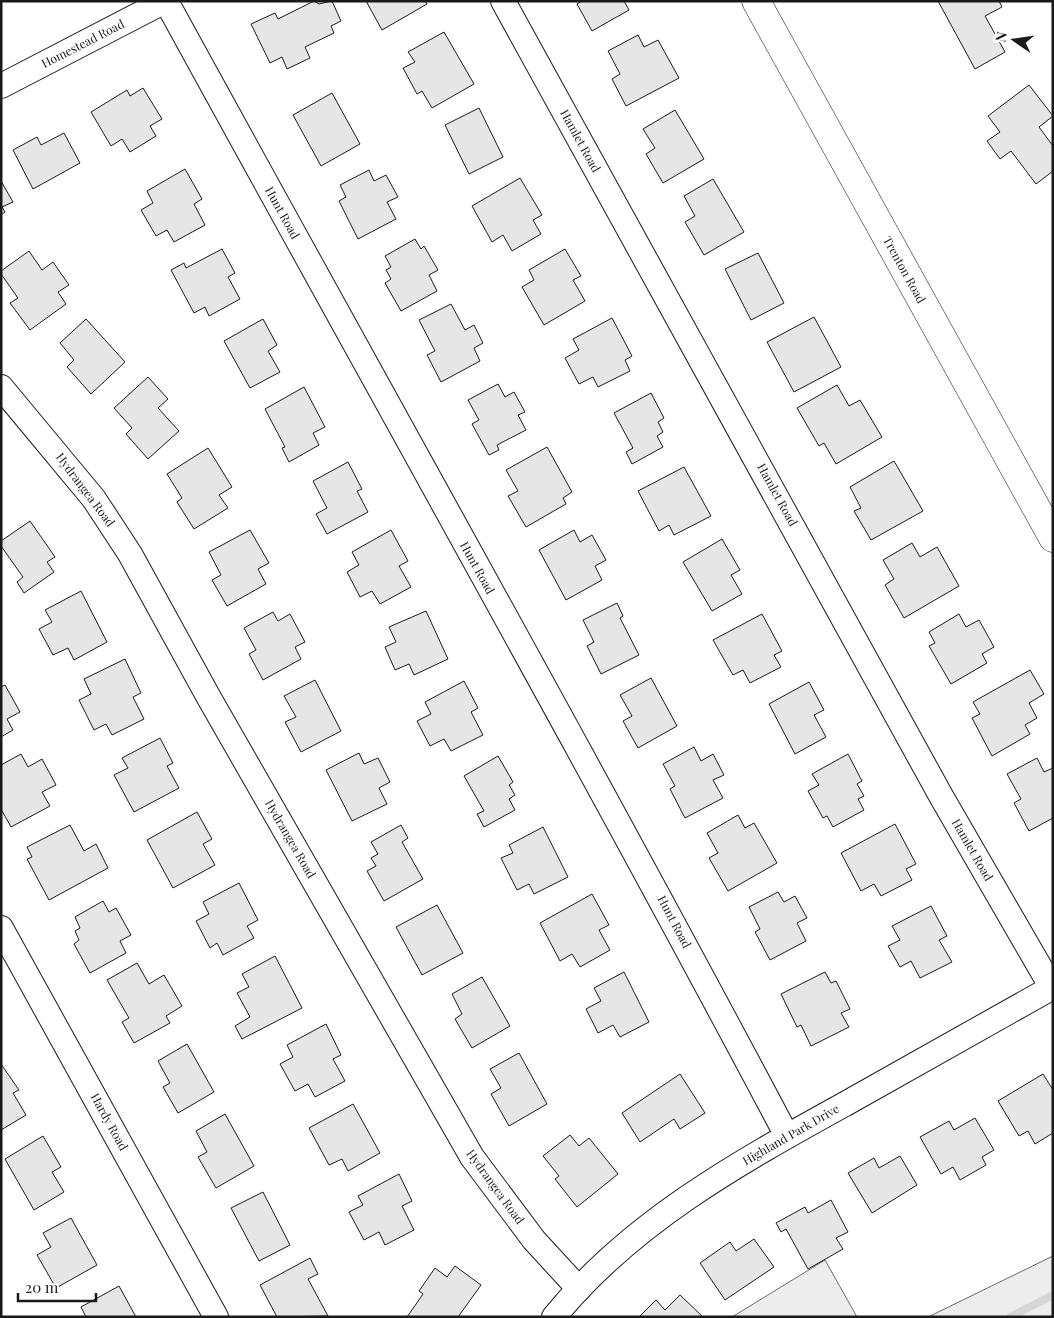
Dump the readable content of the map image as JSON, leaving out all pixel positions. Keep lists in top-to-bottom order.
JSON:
{
  "streets": {
    "main road": ["Trenton Road"],
    "street": [
      "Homestead Road",
      "Hamlet Road",
      "Hunt Road",
      "Hydrangea Road",
      "Hardy Road",
      "Highland Park Drive"
    ]
  },
  "crossings": [
    ["Homestead Road", "Hunt Road"],
    ["Hamlet Road", "Highland Park Drive"],
    ["Hunt Road", "Highland Park Drive"],
    ["Hydrangea Road", "Highland Park Drive"]
  ],
  "scale_bar": "20 m",
  "north": "left"
}
